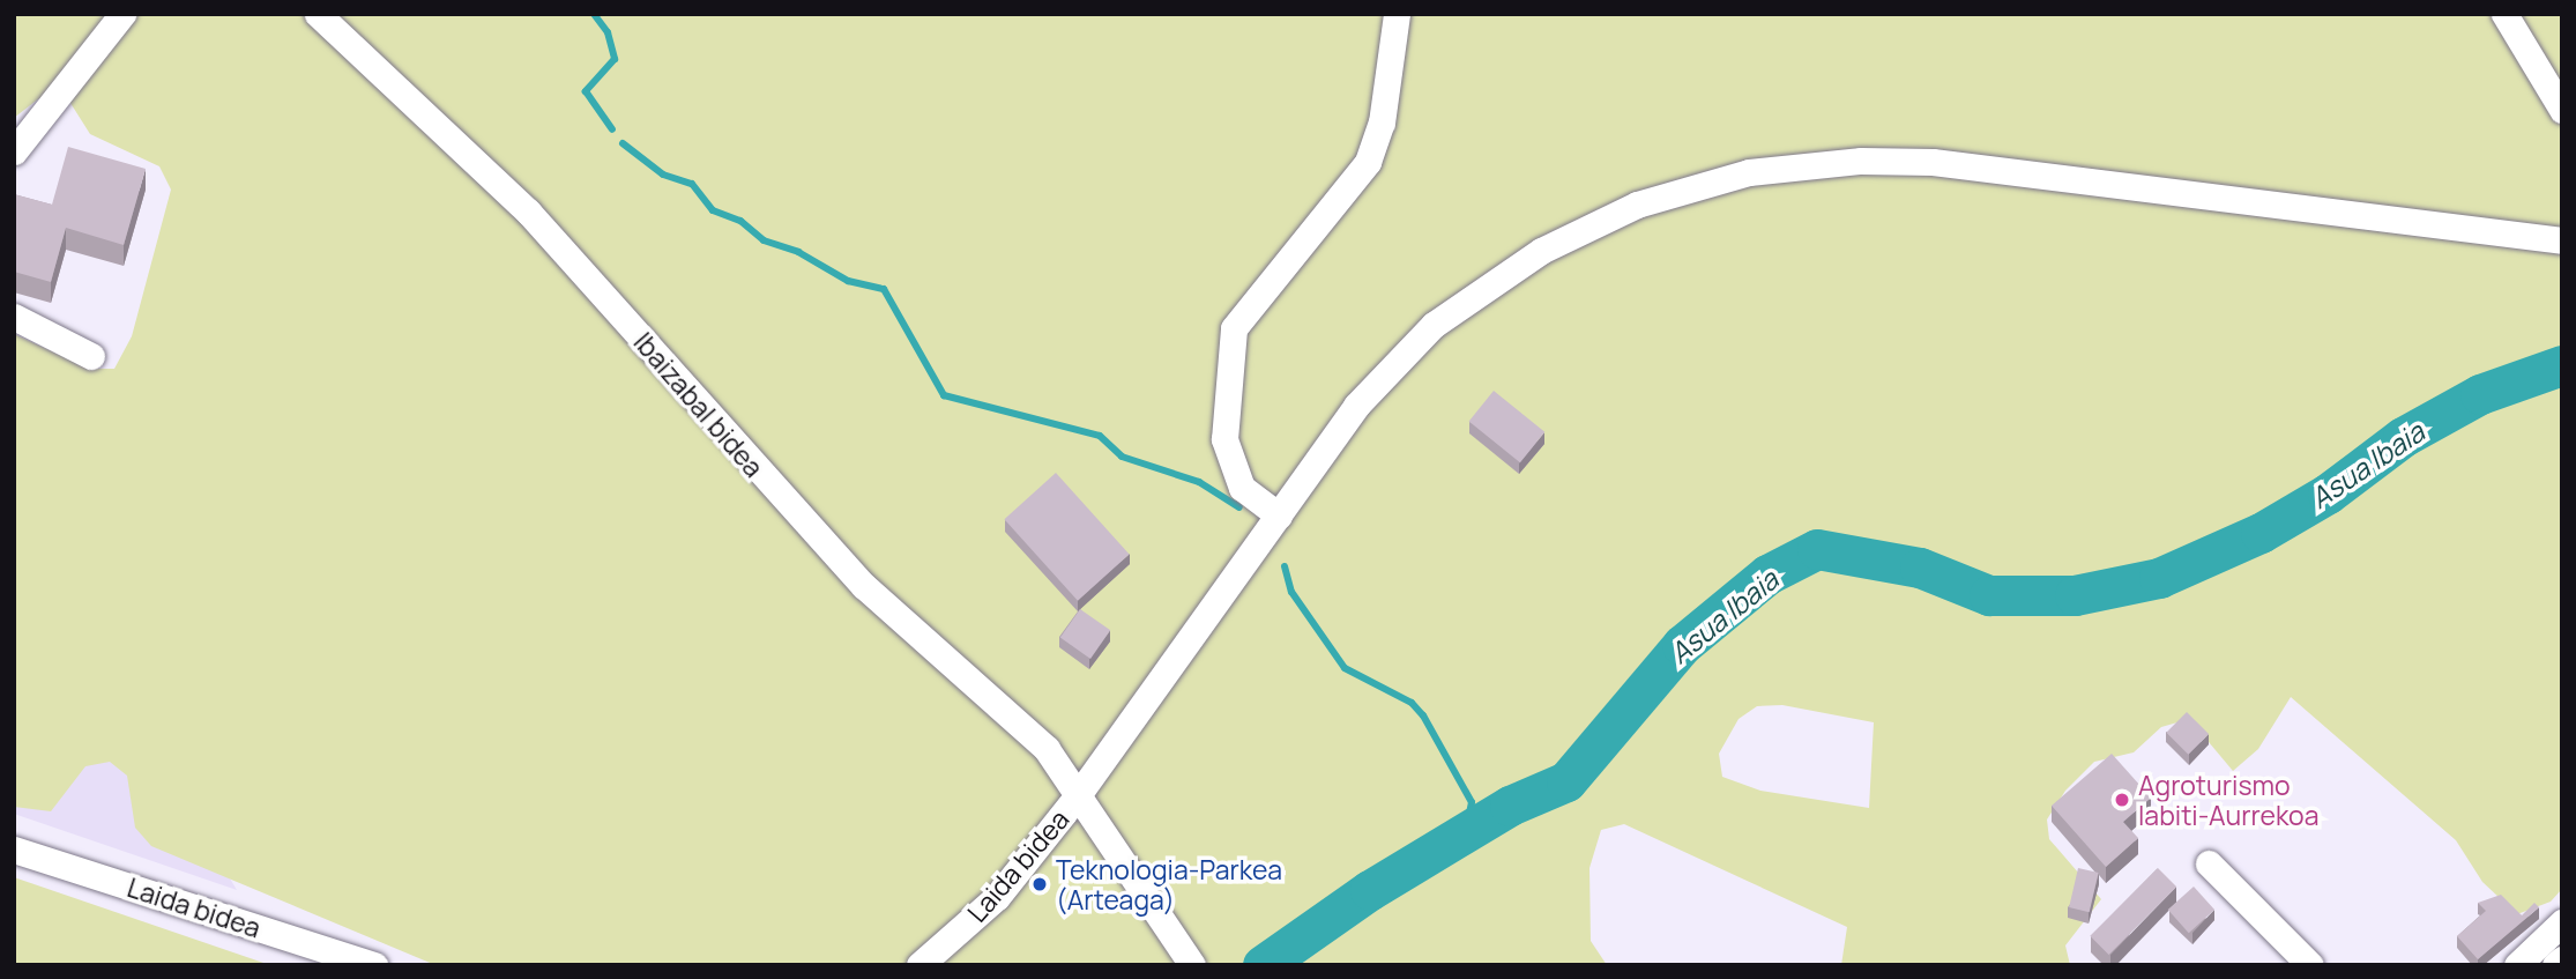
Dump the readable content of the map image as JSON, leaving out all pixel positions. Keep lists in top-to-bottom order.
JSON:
{
  "streets": {
    "street": ["Ibaizabal bidea", "Laida bidea"]
  },
  "crossings": [
    ["Ibaizabal bidea", "Laida bidea"]
  ],
  "water": ["Asua Ibaia"],
  "places": ["Agroturismo Iabiti-Aurrekoa", "Teknologia-Parkea (Arteaga)"]
}
